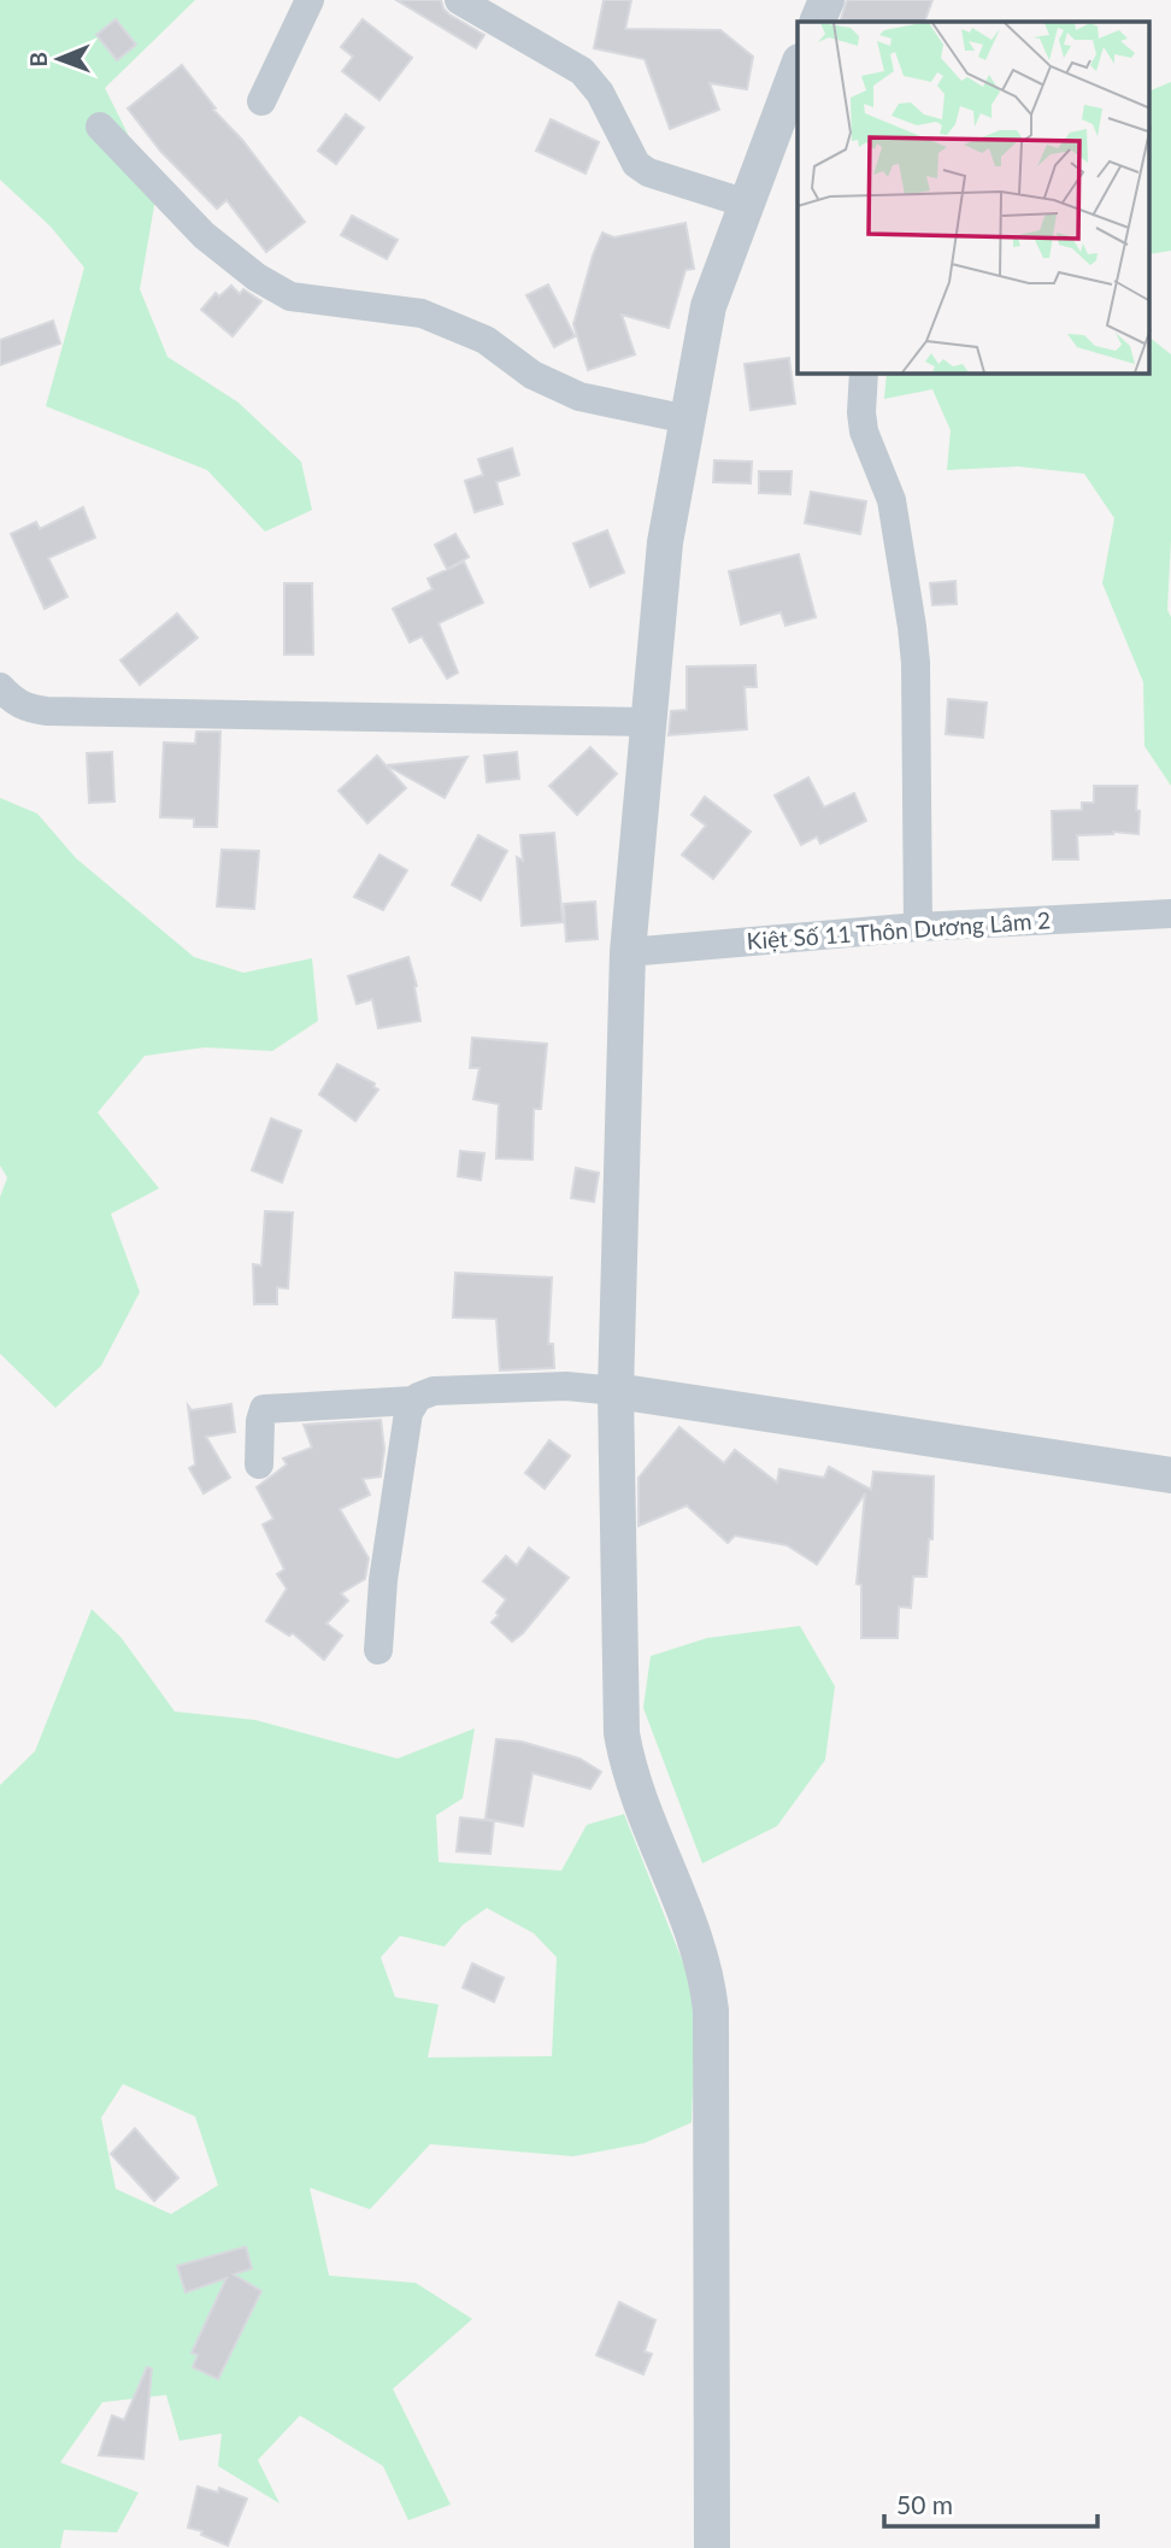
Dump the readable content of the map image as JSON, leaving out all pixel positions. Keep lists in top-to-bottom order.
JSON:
{
  "streets": {
    "street": ["Kiệt Số 11 Thôn Dương Lâm 2"]
  },
  "scale_bar": "50 m",
  "north": "left"
}
